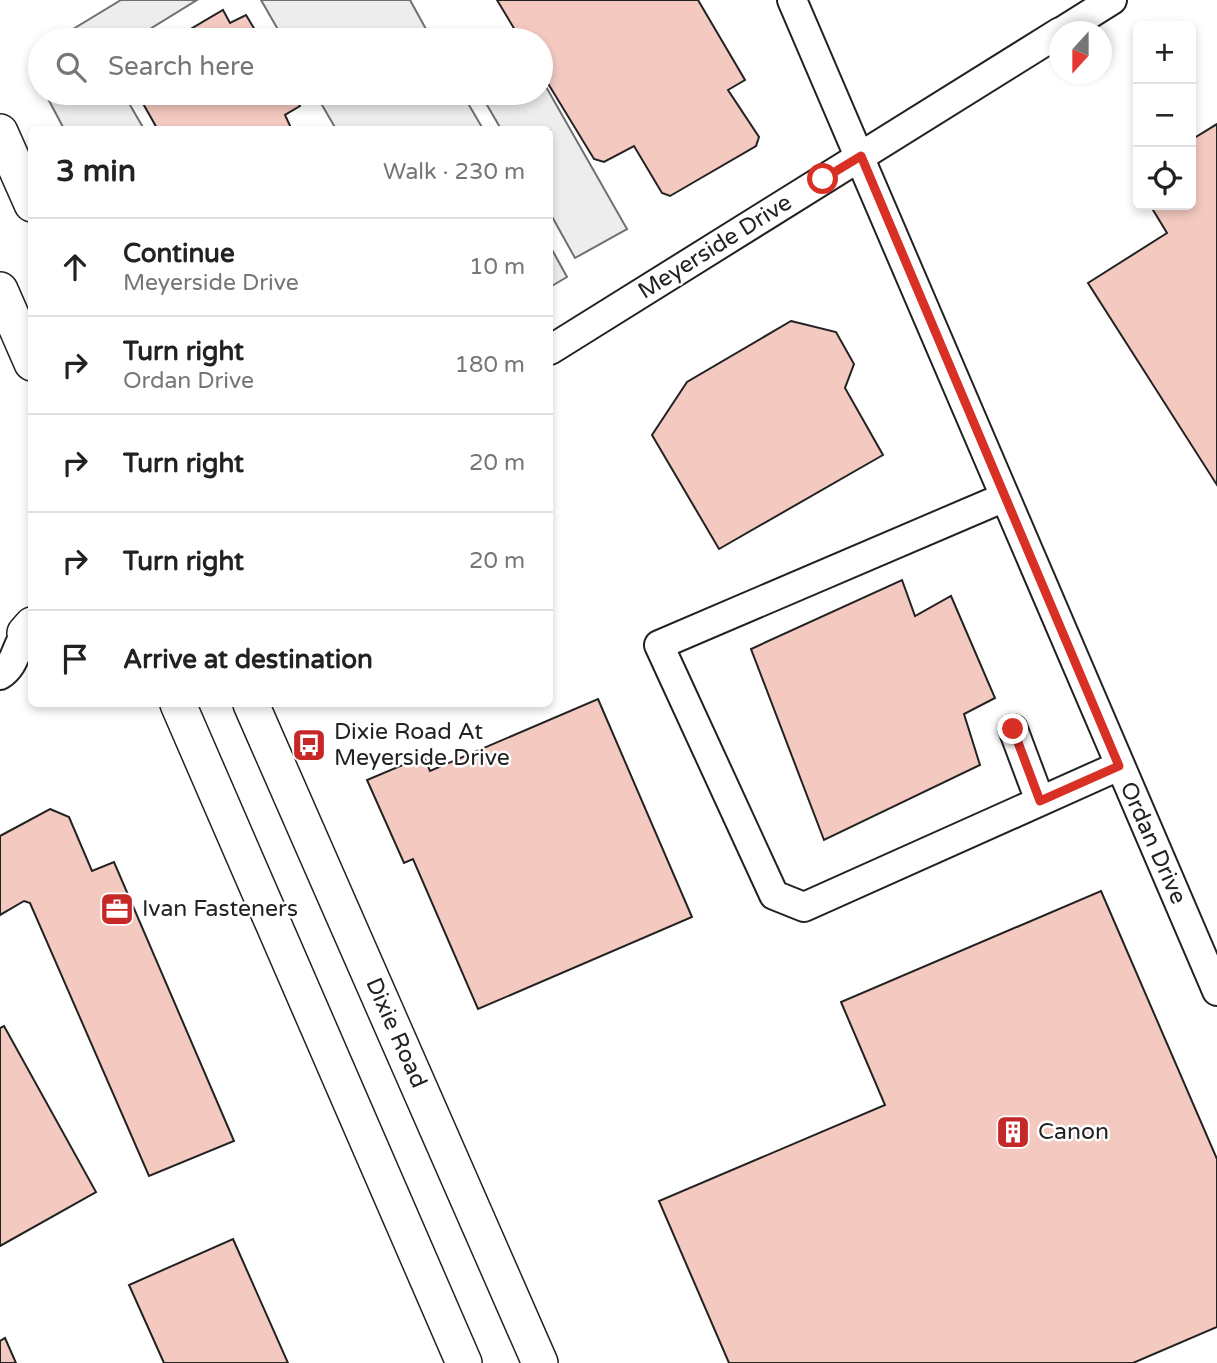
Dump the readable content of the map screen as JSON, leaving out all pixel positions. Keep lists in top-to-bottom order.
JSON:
{
  "streets": {
    "main road": ["Dixie Road"],
    "street": ["Meyerside Drive", "Ordan Drive"]
  },
  "crossings": [
    ["Meyerside Drive", "Ordan Drive"]
  ],
  "places": {
    "bus stop": ["Dixie Road At Meyerside Drive"],
    "office": ["Ivan Fasteners"],
    "building": ["Canon"]
  },
  "north": "bottom",
  "page": {
    "map_buttons": ["+", "−"],
    "search": "Search here",
    "heading": ["3 min", "Walk · 230 m"],
    "list": [
      ["Continue", "Meyerside Drive", "10 m"],
      ["Turn right", "Ordan Drive", "180 m"],
      ["Turn right", "20 m"],
      ["Turn right", "20 m"],
      "Arrive at destination"
    ]
  }
}
